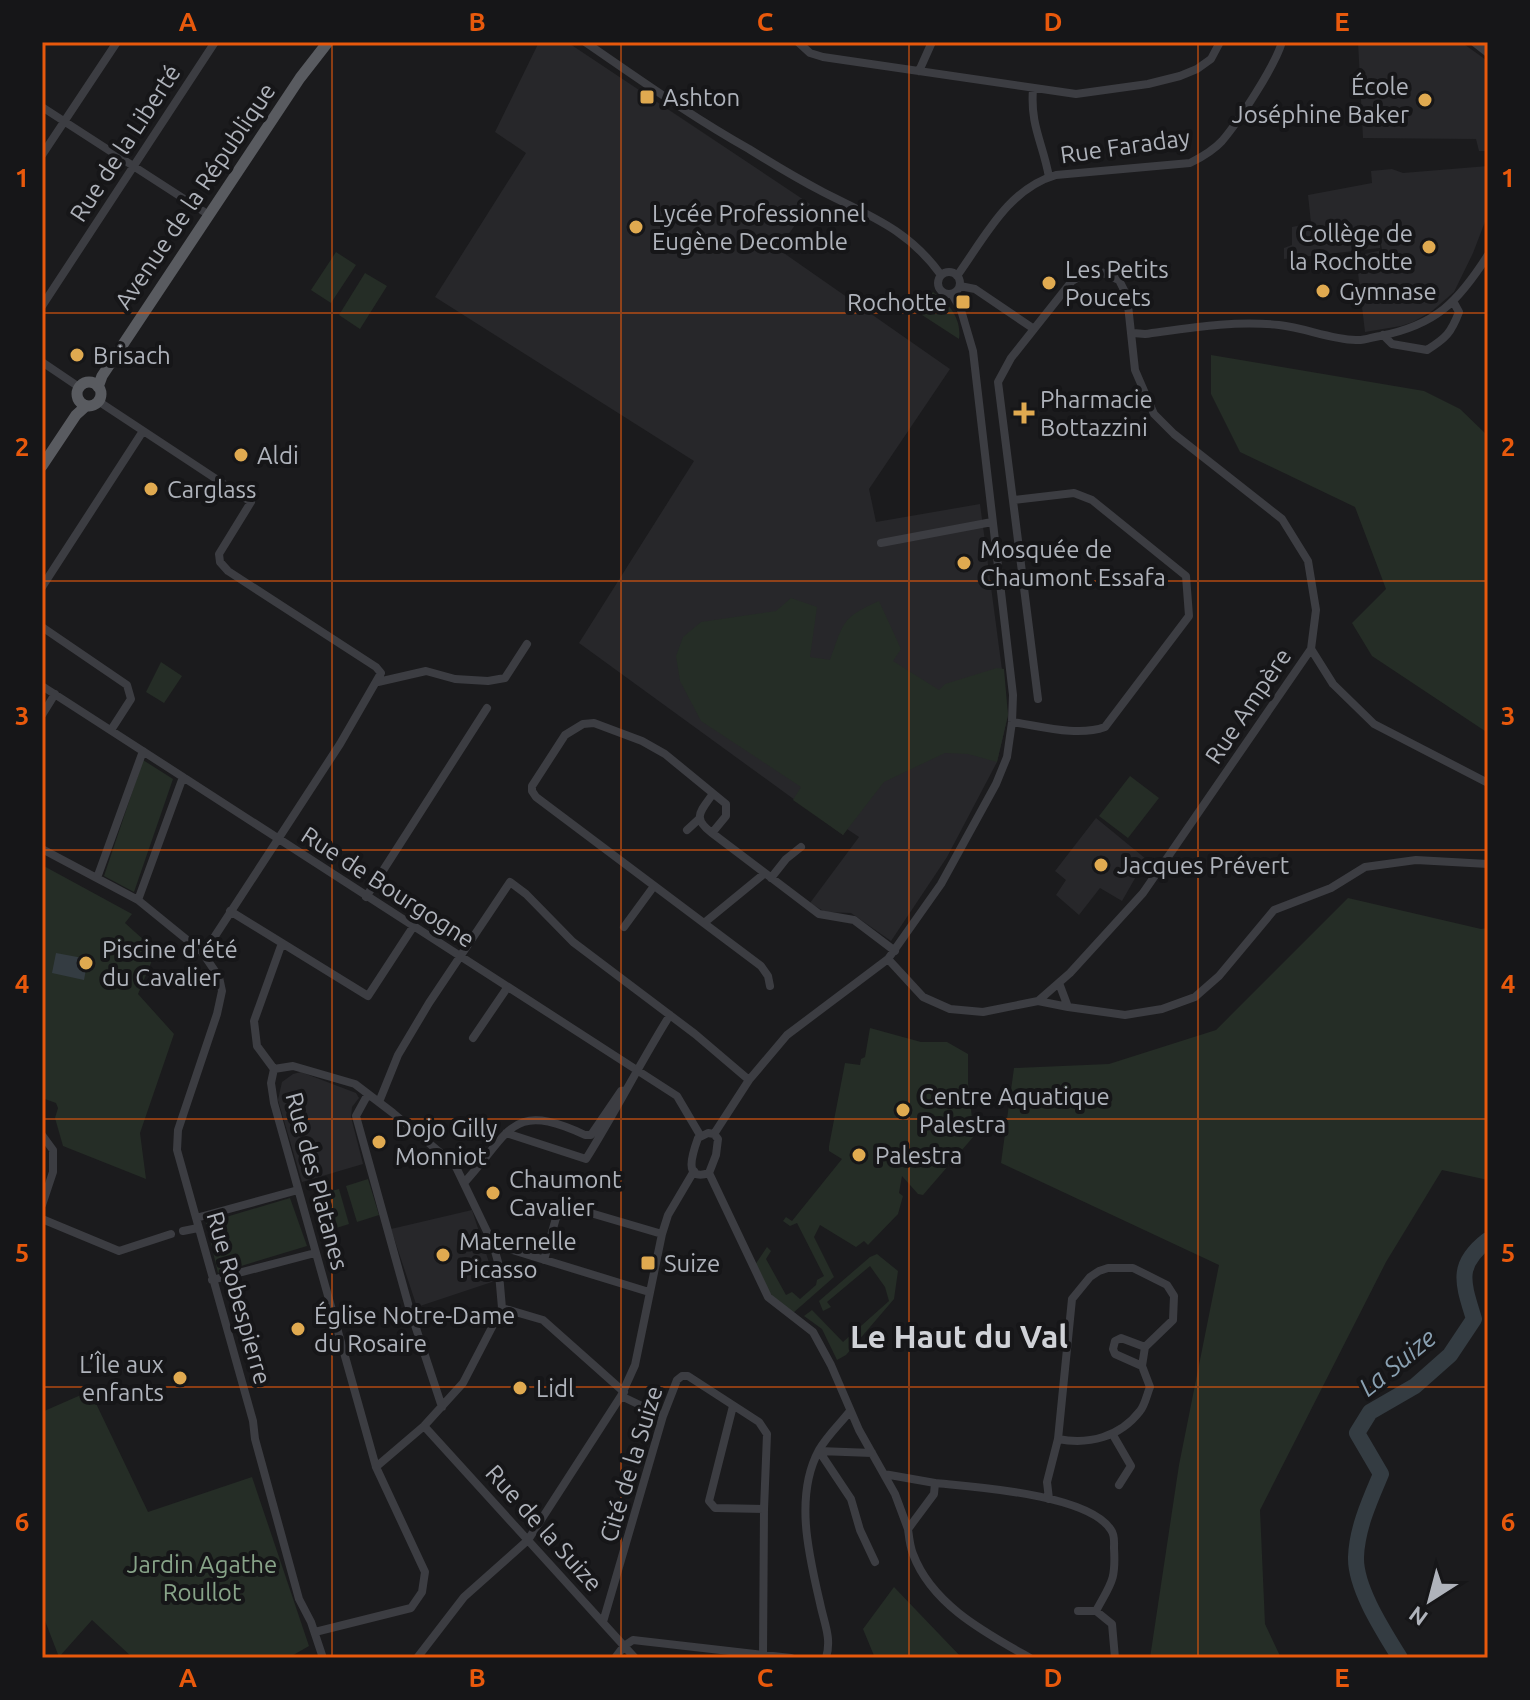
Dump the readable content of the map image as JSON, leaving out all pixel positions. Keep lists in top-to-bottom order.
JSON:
{
  "streets": {
    "main road": ["Avenue de la République"],
    "street": [
      "Rue de la Liberté",
      "Rue Faraday",
      "Rue Ampère",
      "Rue de Bourgogne",
      "Rue des Platanes",
      "Rue Robespierre",
      "Cité de la Suize",
      "Rue de la Suize"
    ]
  },
  "crossings": [
    ["Rue des Platanes", "Rue Robespierre"],
    ["Cité de la Suize", "Rue de la Suize"]
  ],
  "districts": ["Le Haut du Val"],
  "water": ["La Suize"],
  "parks": ["Jardin Agathe Roullot"],
  "places": {
    "transit": ["Ashton", "Rochotte", "Suize"],
    "other": [
      "École Joséphine Baker",
      "Lycée Professionnel Eugène Decomble",
      "Collège de la Rochotte",
      "Les Petits Poucets",
      "Gymnase",
      "Brisach",
      "Aldi",
      "Carglass",
      "Mosquée de Chaumont Essafa",
      "Jacques Prévert",
      "Piscine d'été du Cavalier",
      "Centre Aquatique Palestra",
      "Dojo Gilly Monniot",
      "Palestra",
      "Chaumont Cavalier",
      "Maternelle Picasso",
      "Église Notre-Dame du Rosaire",
      "L’Île aux enfants",
      "Lidl"
    ],
    "health": ["Pharmacie Bottazzini"]
  },
  "north": "bottom left",
  "grid": {
    "columns": [
      "A",
      "B",
      "C",
      "D",
      "E"
    ],
    "rows": [
      "1",
      "2",
      "3",
      "4",
      "5",
      "6"
    ]
  }
}
